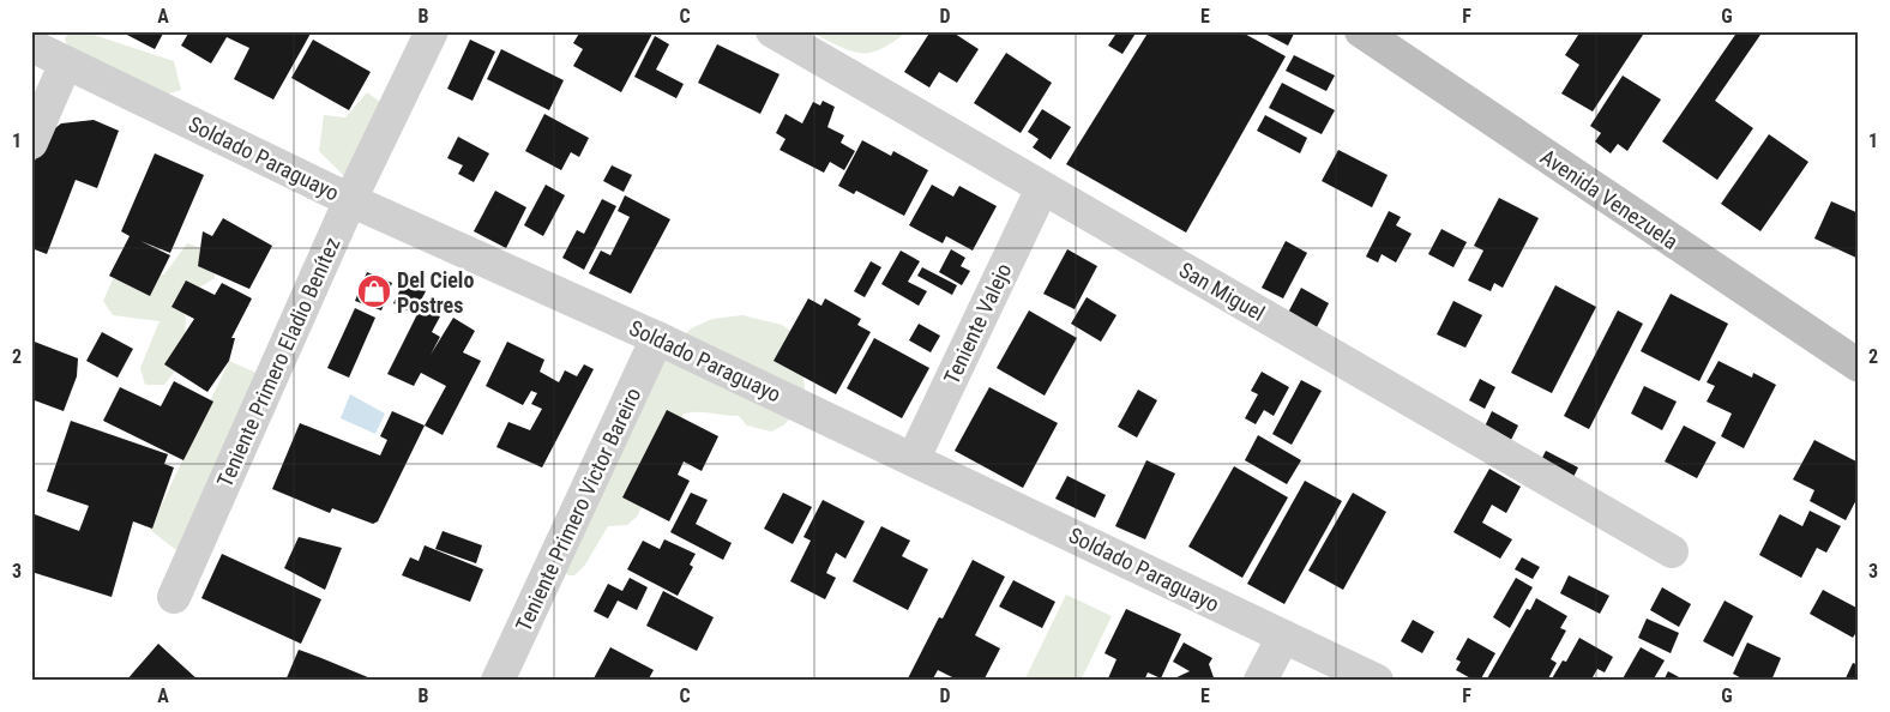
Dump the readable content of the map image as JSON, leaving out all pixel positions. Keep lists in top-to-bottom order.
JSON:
{
  "streets": {
    "main road": ["Avenida Venezuela"],
    "street": [
      "Soldado Paraguayo",
      "San Miguel",
      "Teniente Valejo",
      "Teniente Primero Eladio Benítez",
      "Teniente Primero Victor Bareiro"
    ]
  },
  "crossings": [
    ["Soldado Paraguayo", "Teniente Valejo"],
    ["Soldado Paraguayo", "Teniente Primero Eladio Benítez"],
    ["Soldado Paraguayo", "Teniente Primero Victor Bareiro"],
    ["San Miguel", "Teniente Valejo"]
  ],
  "places": {
    "shop": ["Del Cielo Postres"]
  },
  "grid": {
    "columns": [
      "A",
      "B",
      "C",
      "D",
      "E",
      "F",
      "G"
    ],
    "rows": ["1", "2", "3"]
  }
}
